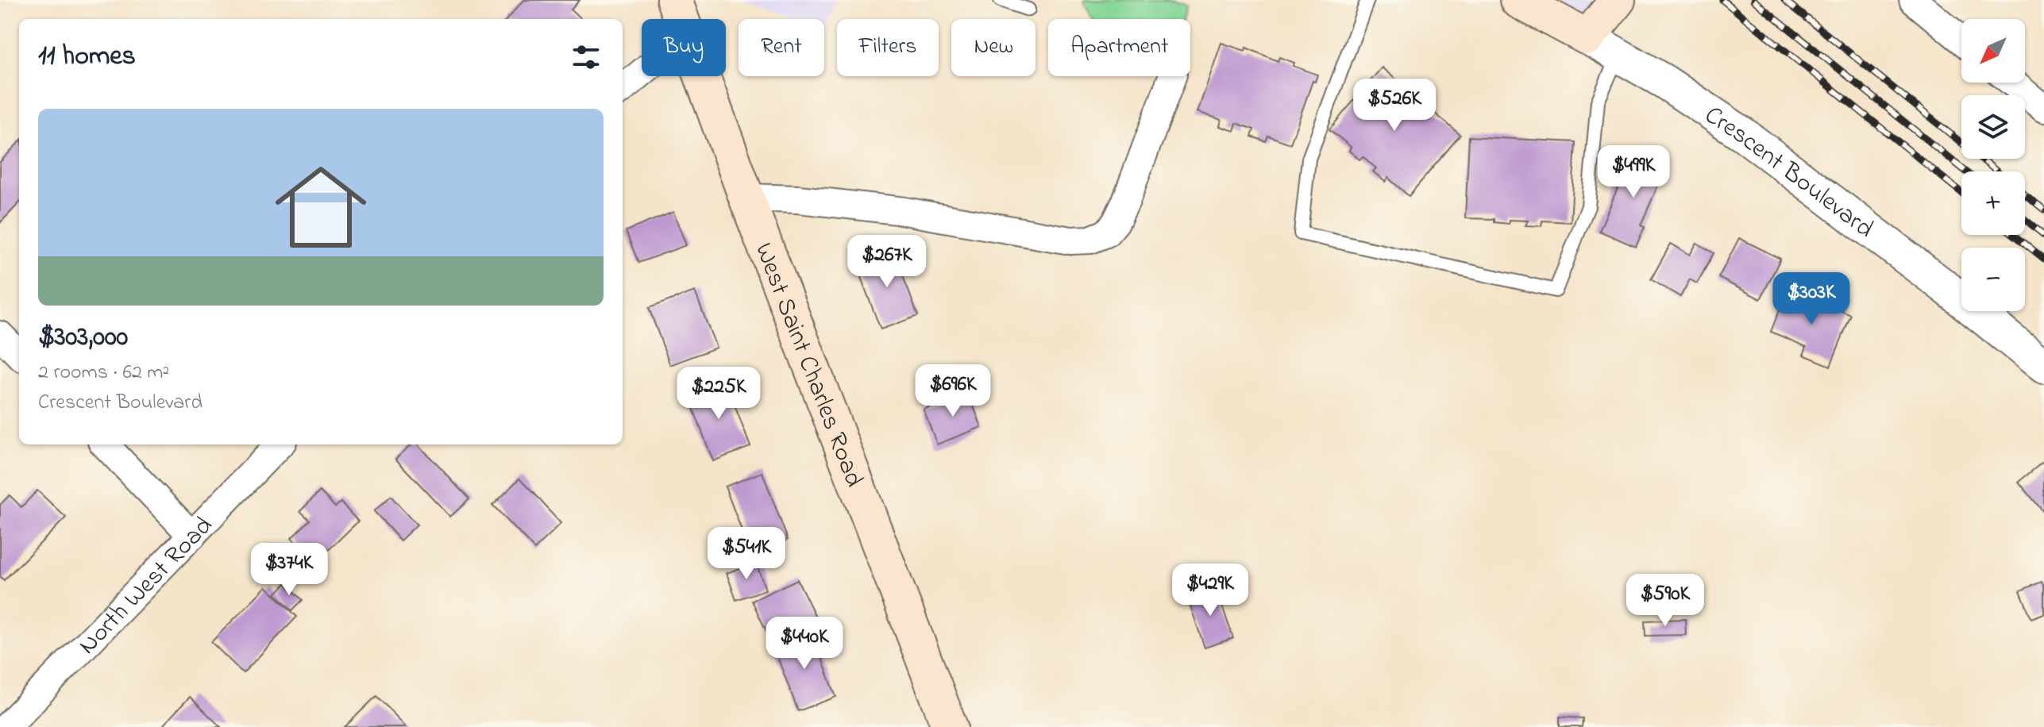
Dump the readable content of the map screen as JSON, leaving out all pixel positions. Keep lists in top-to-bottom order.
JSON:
{
  "streets": {
    "main road": ["Crescent Boulevard", "West Saint Charles Road"],
    "street": ["North West Road"]
  },
  "north": "bottom left",
  "page": {
    "map_buttons": ["+", "−"],
    "chip": [
      "Buy",
      "Rent",
      "Filters",
      "New",
      "Apartment"
    ],
    "heading": "11 homes",
    "price": [
      "$526K",
      "$499K",
      "$267K",
      "$303K",
      "$696K",
      "$225K",
      "$541K",
      "$374K",
      "$429K",
      "$590K",
      "$440K"
    ],
    "list": [
      {
        "name": "$303,000",
        "note": "2 rooms · 62 m² · Crescent Boulevard"
      }
    ]
  }
}
